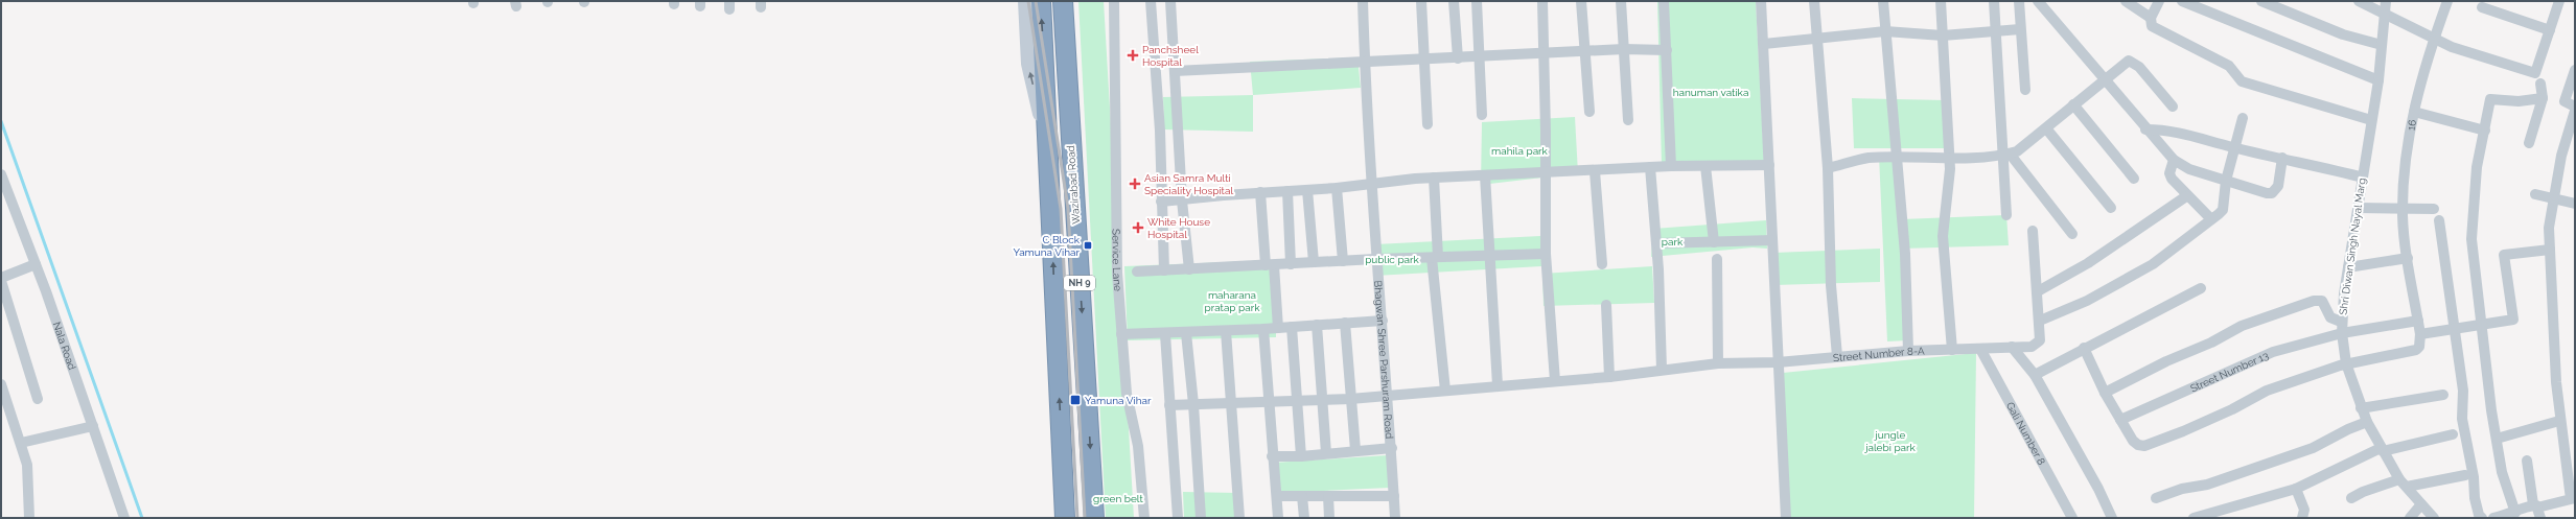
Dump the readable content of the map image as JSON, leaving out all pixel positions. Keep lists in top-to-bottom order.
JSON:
{
  "streets": {
    "highway": ["Wazirabad Road", "NH 9"],
    "street": [
      "16",
      "Shri Diwan Singh Nayal Marg",
      "Service Lane",
      "Nala Road",
      "Street Number 8-A",
      "Bhagwan Shree Parshuram Road",
      "Street Number 13",
      "Gali Number 8"
    ]
  },
  "crossings": [
    ["16", "Street Number 13"],
    ["Shri Diwan Singh Nayal Marg", "Street Number 13"],
    ["Street Number 8-A", "Bhagwan Shree Parshuram Road"],
    ["Street Number 8-A", "Gali Number 8"]
  ],
  "parks": [
    "hanuman vatika",
    "mahila park",
    "park",
    "public park",
    "maharana pratap park",
    "jungle jalebi park",
    "green belt"
  ],
  "places": {
    "health": ["Panchsheel Hospital", "Asian Samra Multi Speciality Hospital", "White House Hospital"],
    "transit": ["C Block Yamuna Vihar", "Yamuna Vihar"]
  }
}
